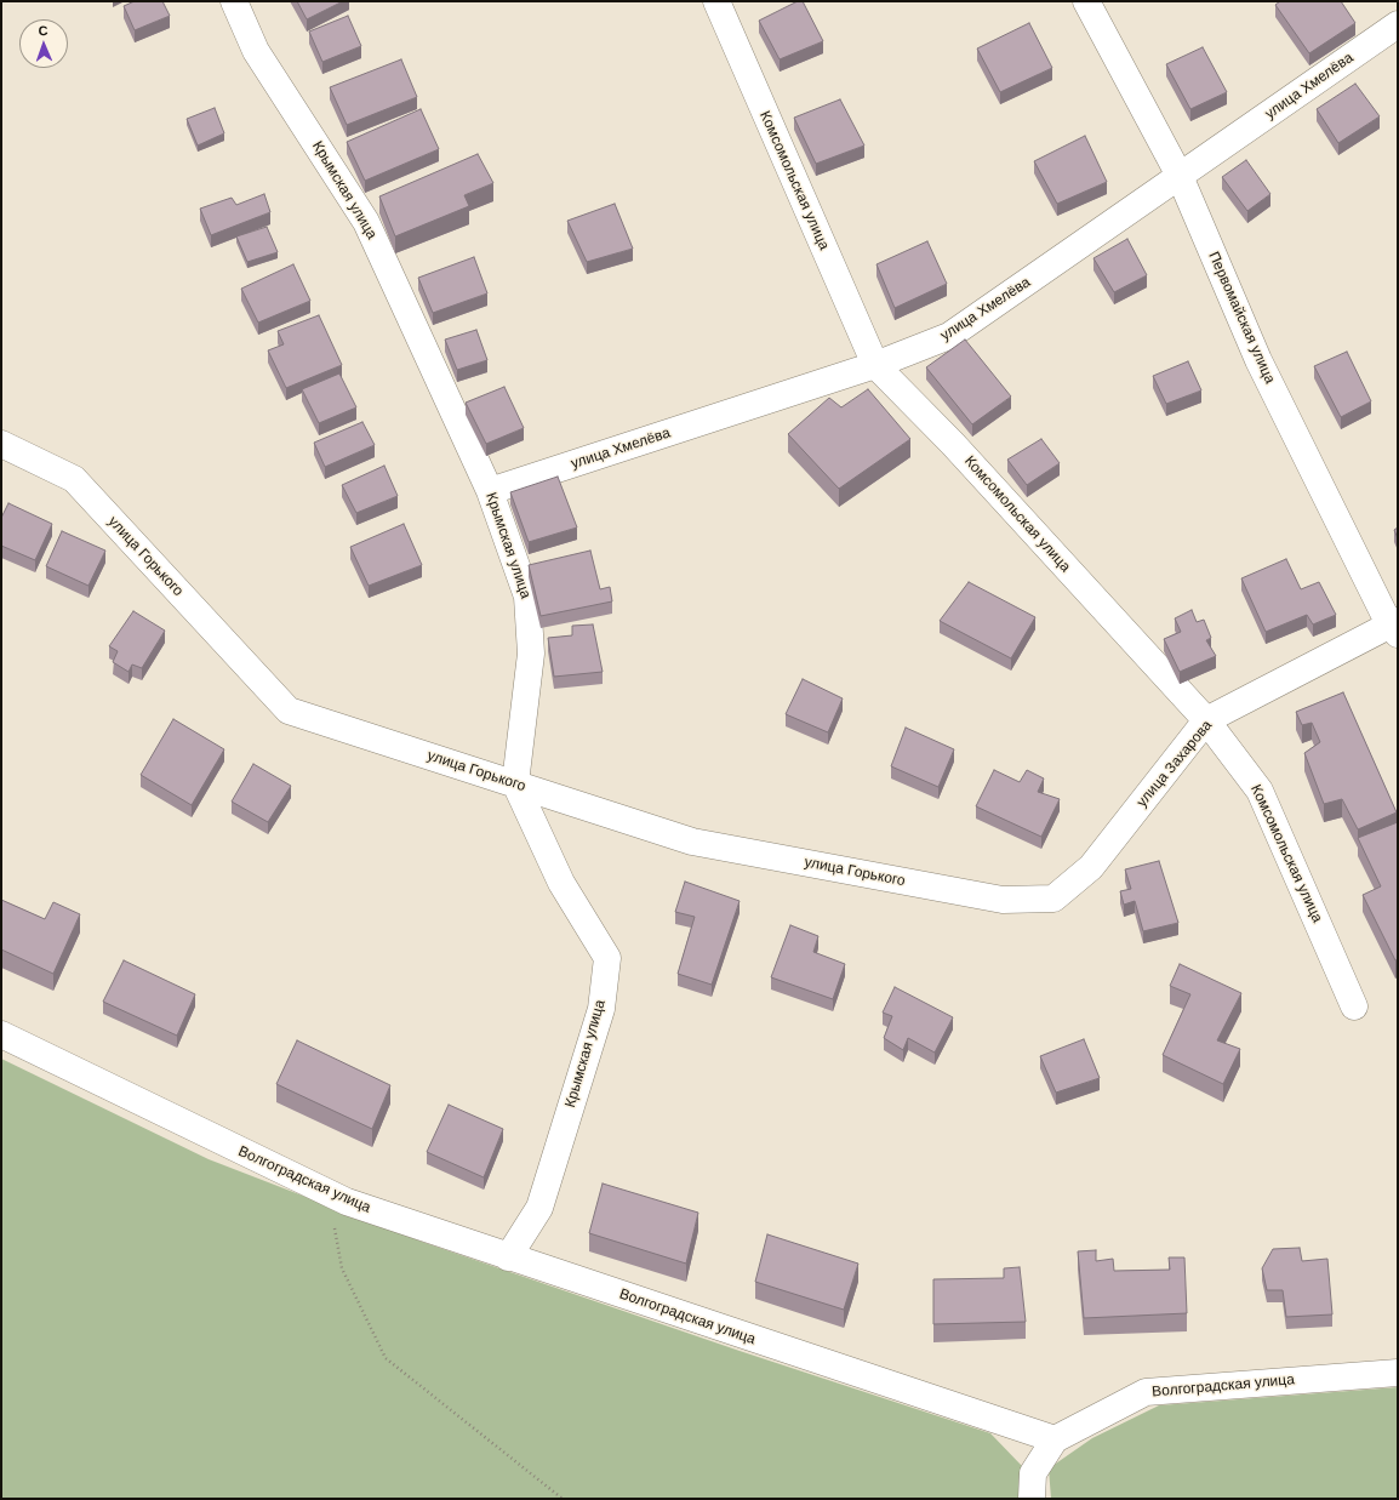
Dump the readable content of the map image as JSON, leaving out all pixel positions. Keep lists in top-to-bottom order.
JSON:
{
  "streets": {
    "street": [
      "улица Хмелёва",
      "Комсомольская улица",
      "Крымская улица",
      "Первомайская улица",
      "улица Горького",
      "улица Захарова",
      "Волгоградская улица"
    ]
  },
  "crossings": [
    ["улица Хмелёва", "Комсомольская улица"],
    ["улица Хмелёва", "Крымская улица"],
    ["улица Хмелёва", "Первомайская улица"],
    ["Комсомольская улица", "улица Захарова"],
    ["Крымская улица", "улица Горького"],
    ["Крымская улица", "Волгоградская улица"],
    ["Первомайская улица", "улица Захарова"],
    ["улица Горького", "улица Захарова"]
  ],
  "north": "top"
}
